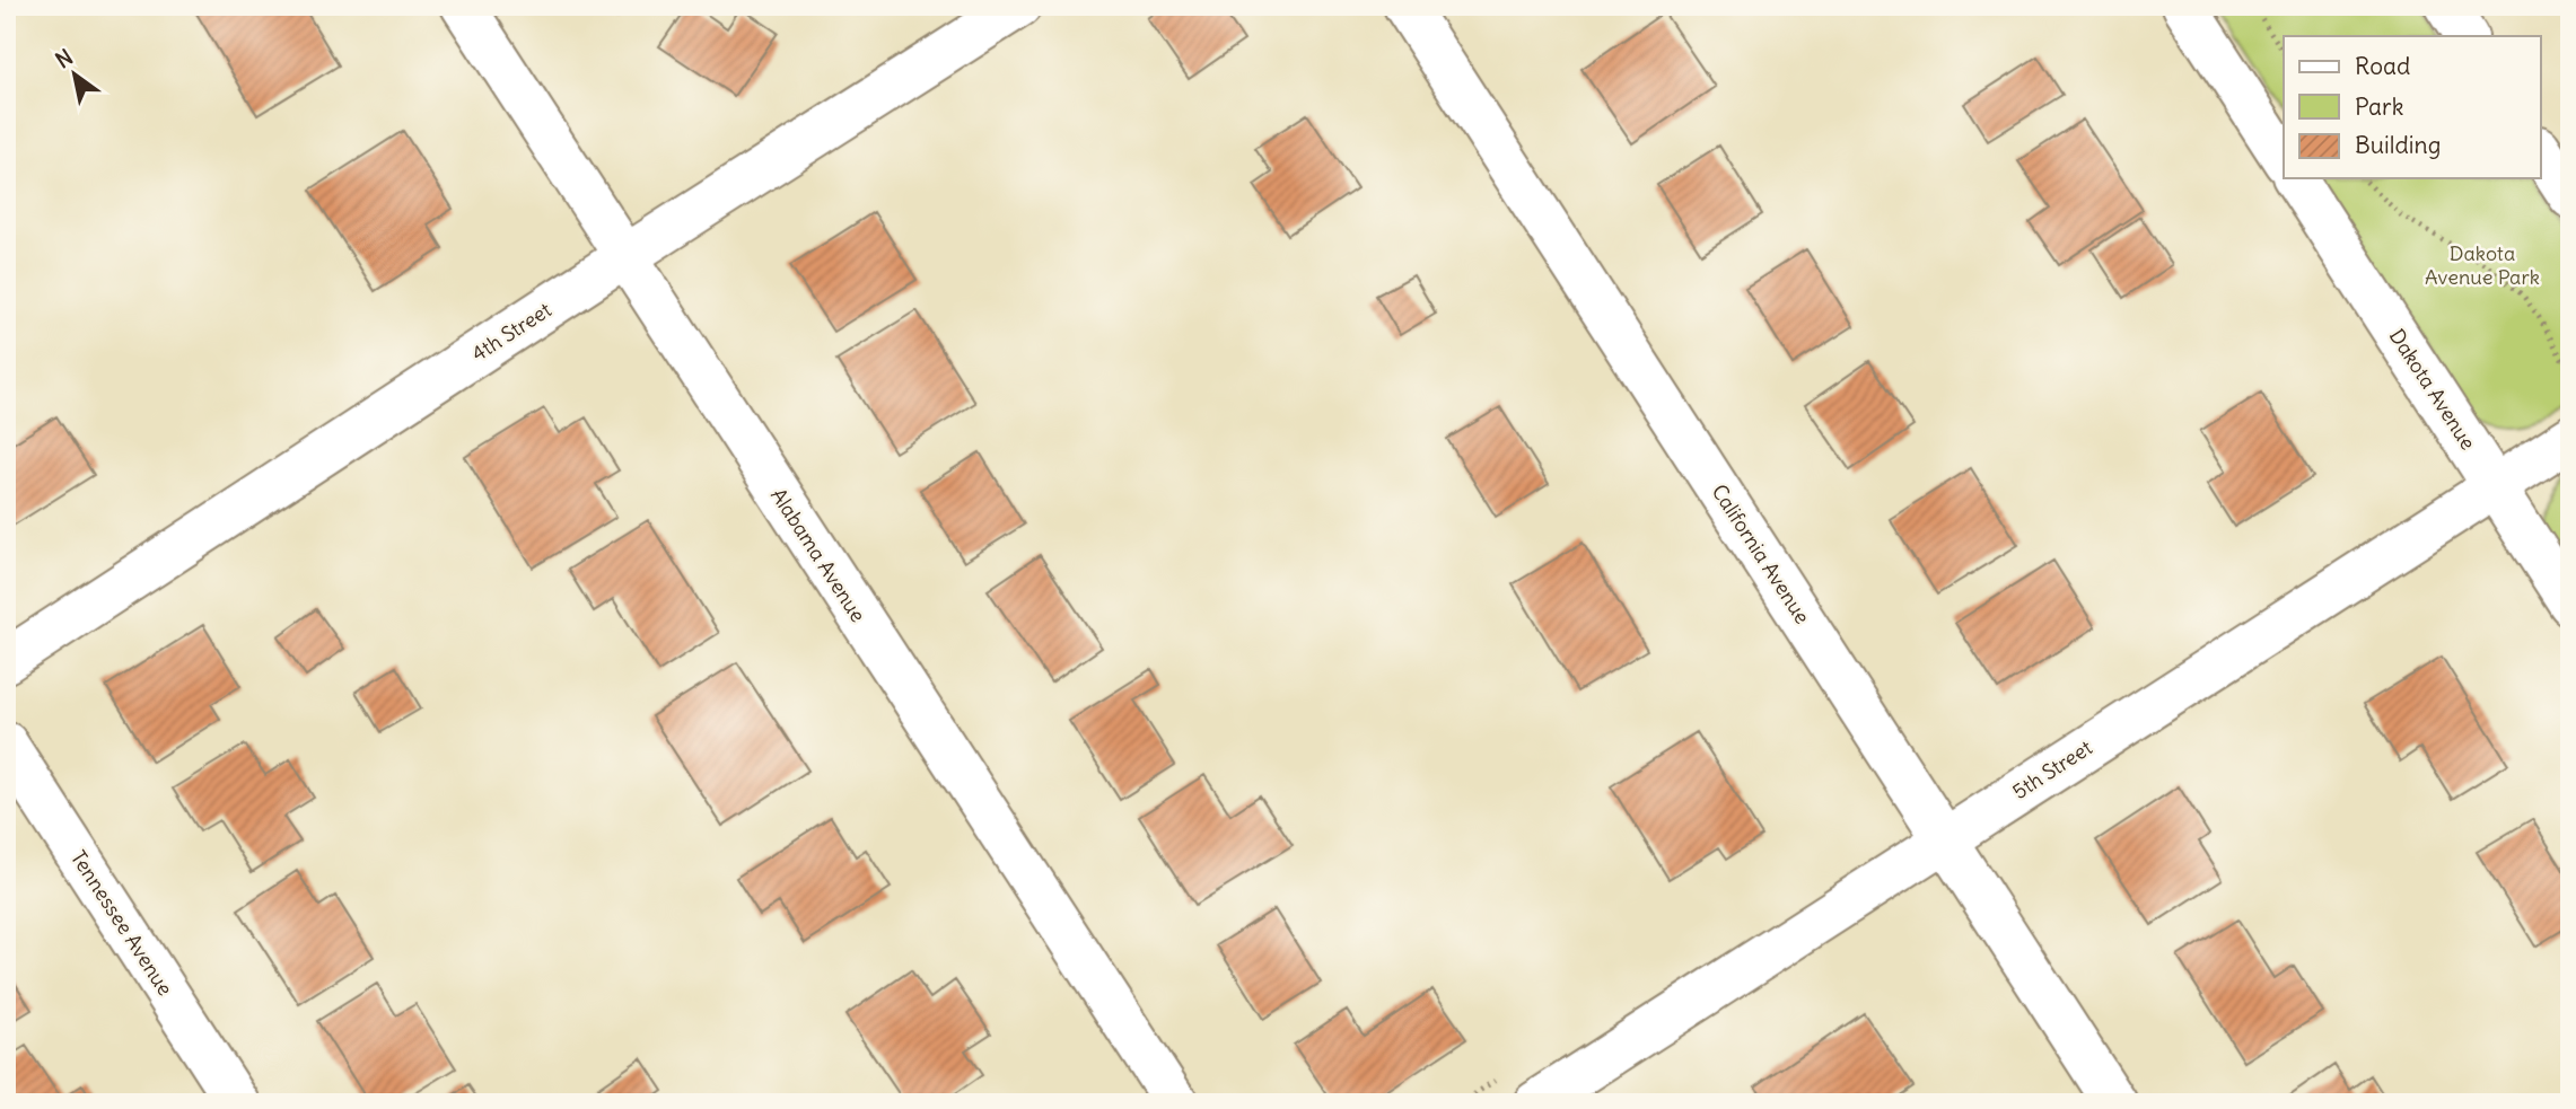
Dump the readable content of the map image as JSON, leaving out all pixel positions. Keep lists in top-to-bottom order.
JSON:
{
  "streets": {
    "street": [
      "4th Street",
      "Dakota Avenue",
      "California Avenue",
      "Alabama Avenue",
      "5th Street",
      "Tennessee Avenue"
    ]
  },
  "crossings": [
    ["4th Street", "Alabama Avenue"],
    ["Dakota Avenue", "5th Street"],
    ["California Avenue", "5th Street"]
  ],
  "parks": ["Dakota Avenue Park"],
  "legend": ["Road", "Park", "Building"],
  "north": "top left"
}
